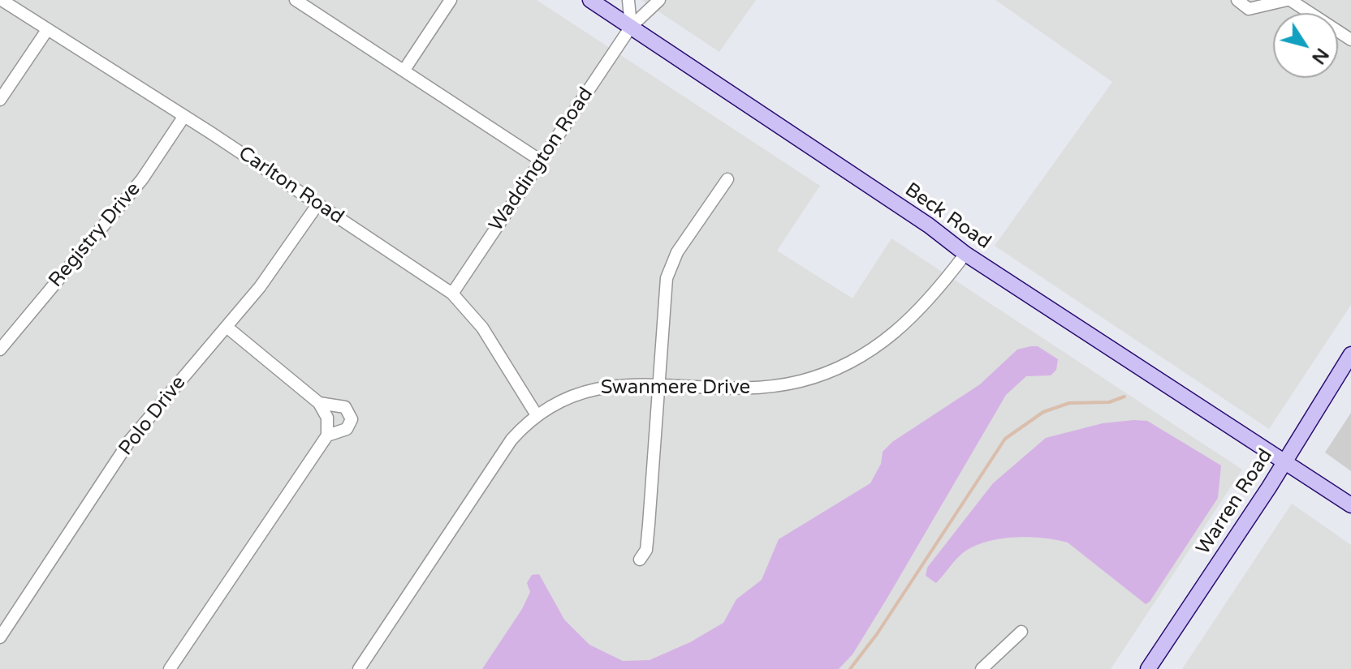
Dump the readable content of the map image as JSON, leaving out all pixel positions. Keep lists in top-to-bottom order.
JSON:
{
  "streets": {
    "main road": ["Beck Road", "Warren Road"],
    "street": [
      "Waddington Road",
      "Carlton Road",
      "Registry Drive",
      "Swanmere Drive",
      "Polo Drive"
    ]
  },
  "crossings": [
    ["Waddington Road", "Carlton Road"],
    ["Waddington Road", "Beck Road"],
    ["Carlton Road", "Registry Drive"],
    ["Carlton Road", "Swanmere Drive"],
    ["Carlton Road", "Polo Drive"],
    ["Beck Road", "Swanmere Drive"],
    ["Beck Road", "Warren Road"]
  ],
  "north": "bottom right"
}
